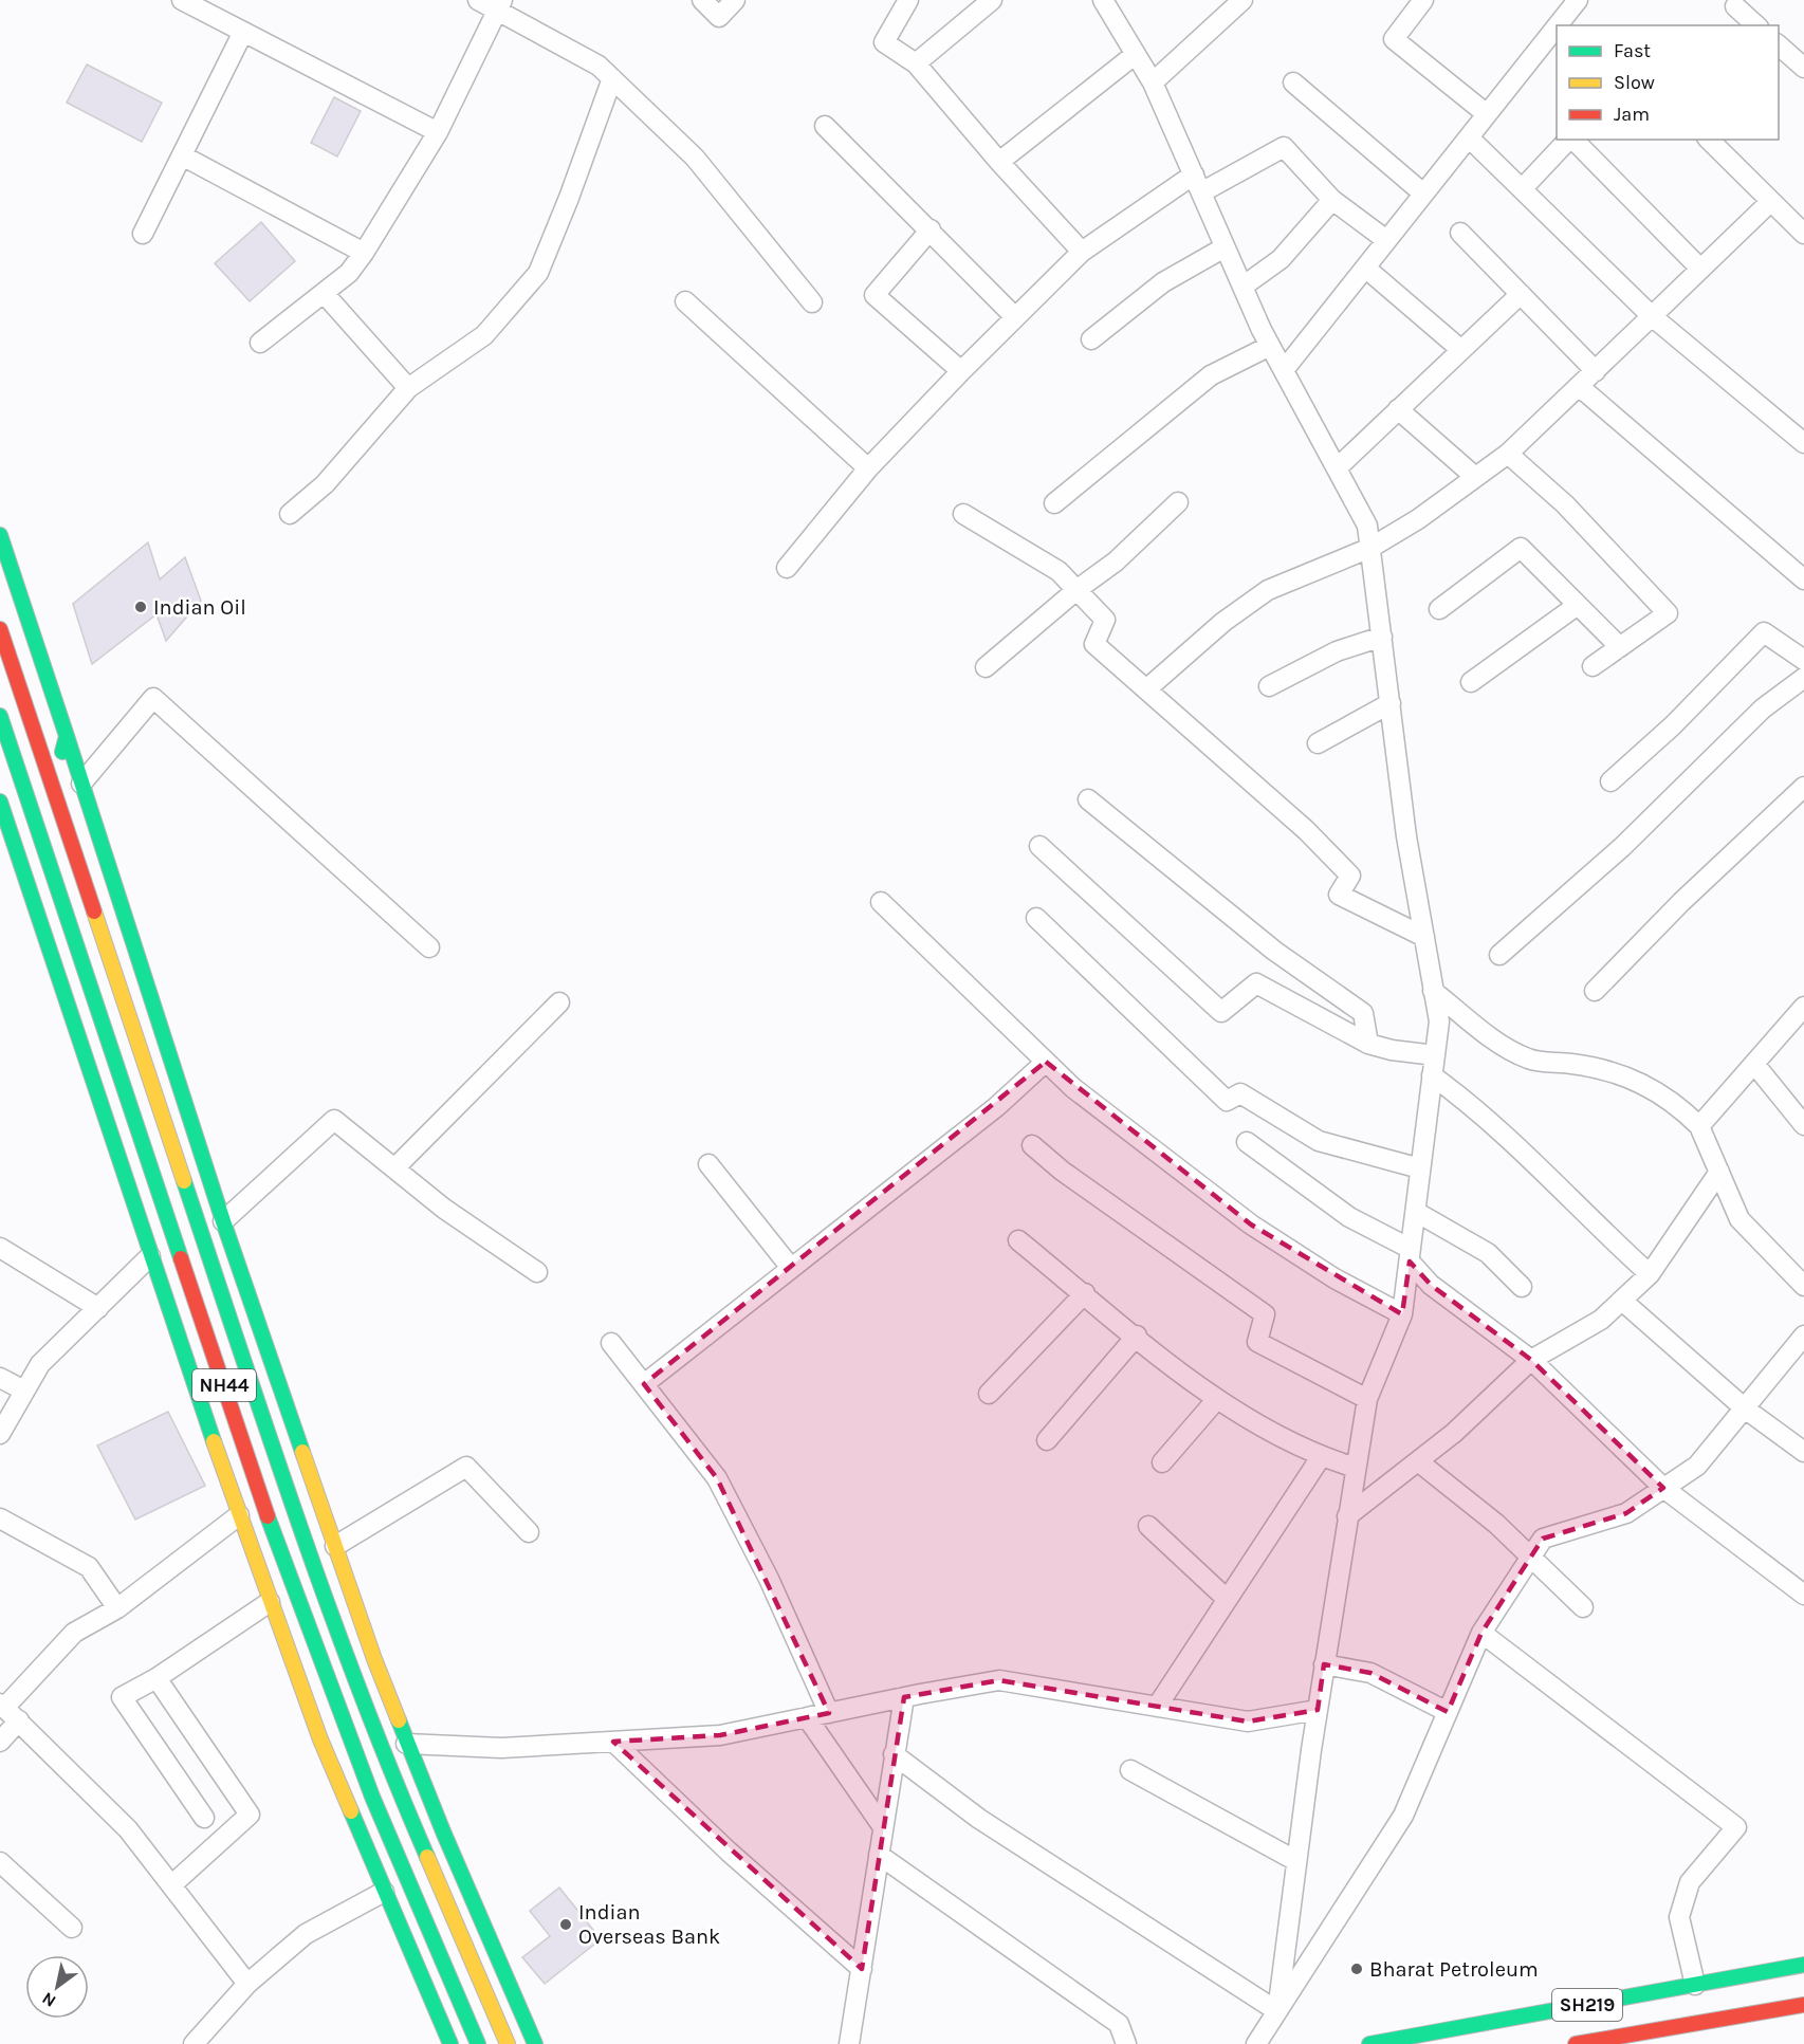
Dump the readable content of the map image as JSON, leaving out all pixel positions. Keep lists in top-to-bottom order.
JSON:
{
  "streets": {
    "main road": ["NH44", "SH219"]
  },
  "places": ["Indian Oil", "Indian Overseas Bank", "Bharat Petroleum"],
  "legend": ["Fast", "Slow", "Jam"],
  "north": "bottom left"
}
